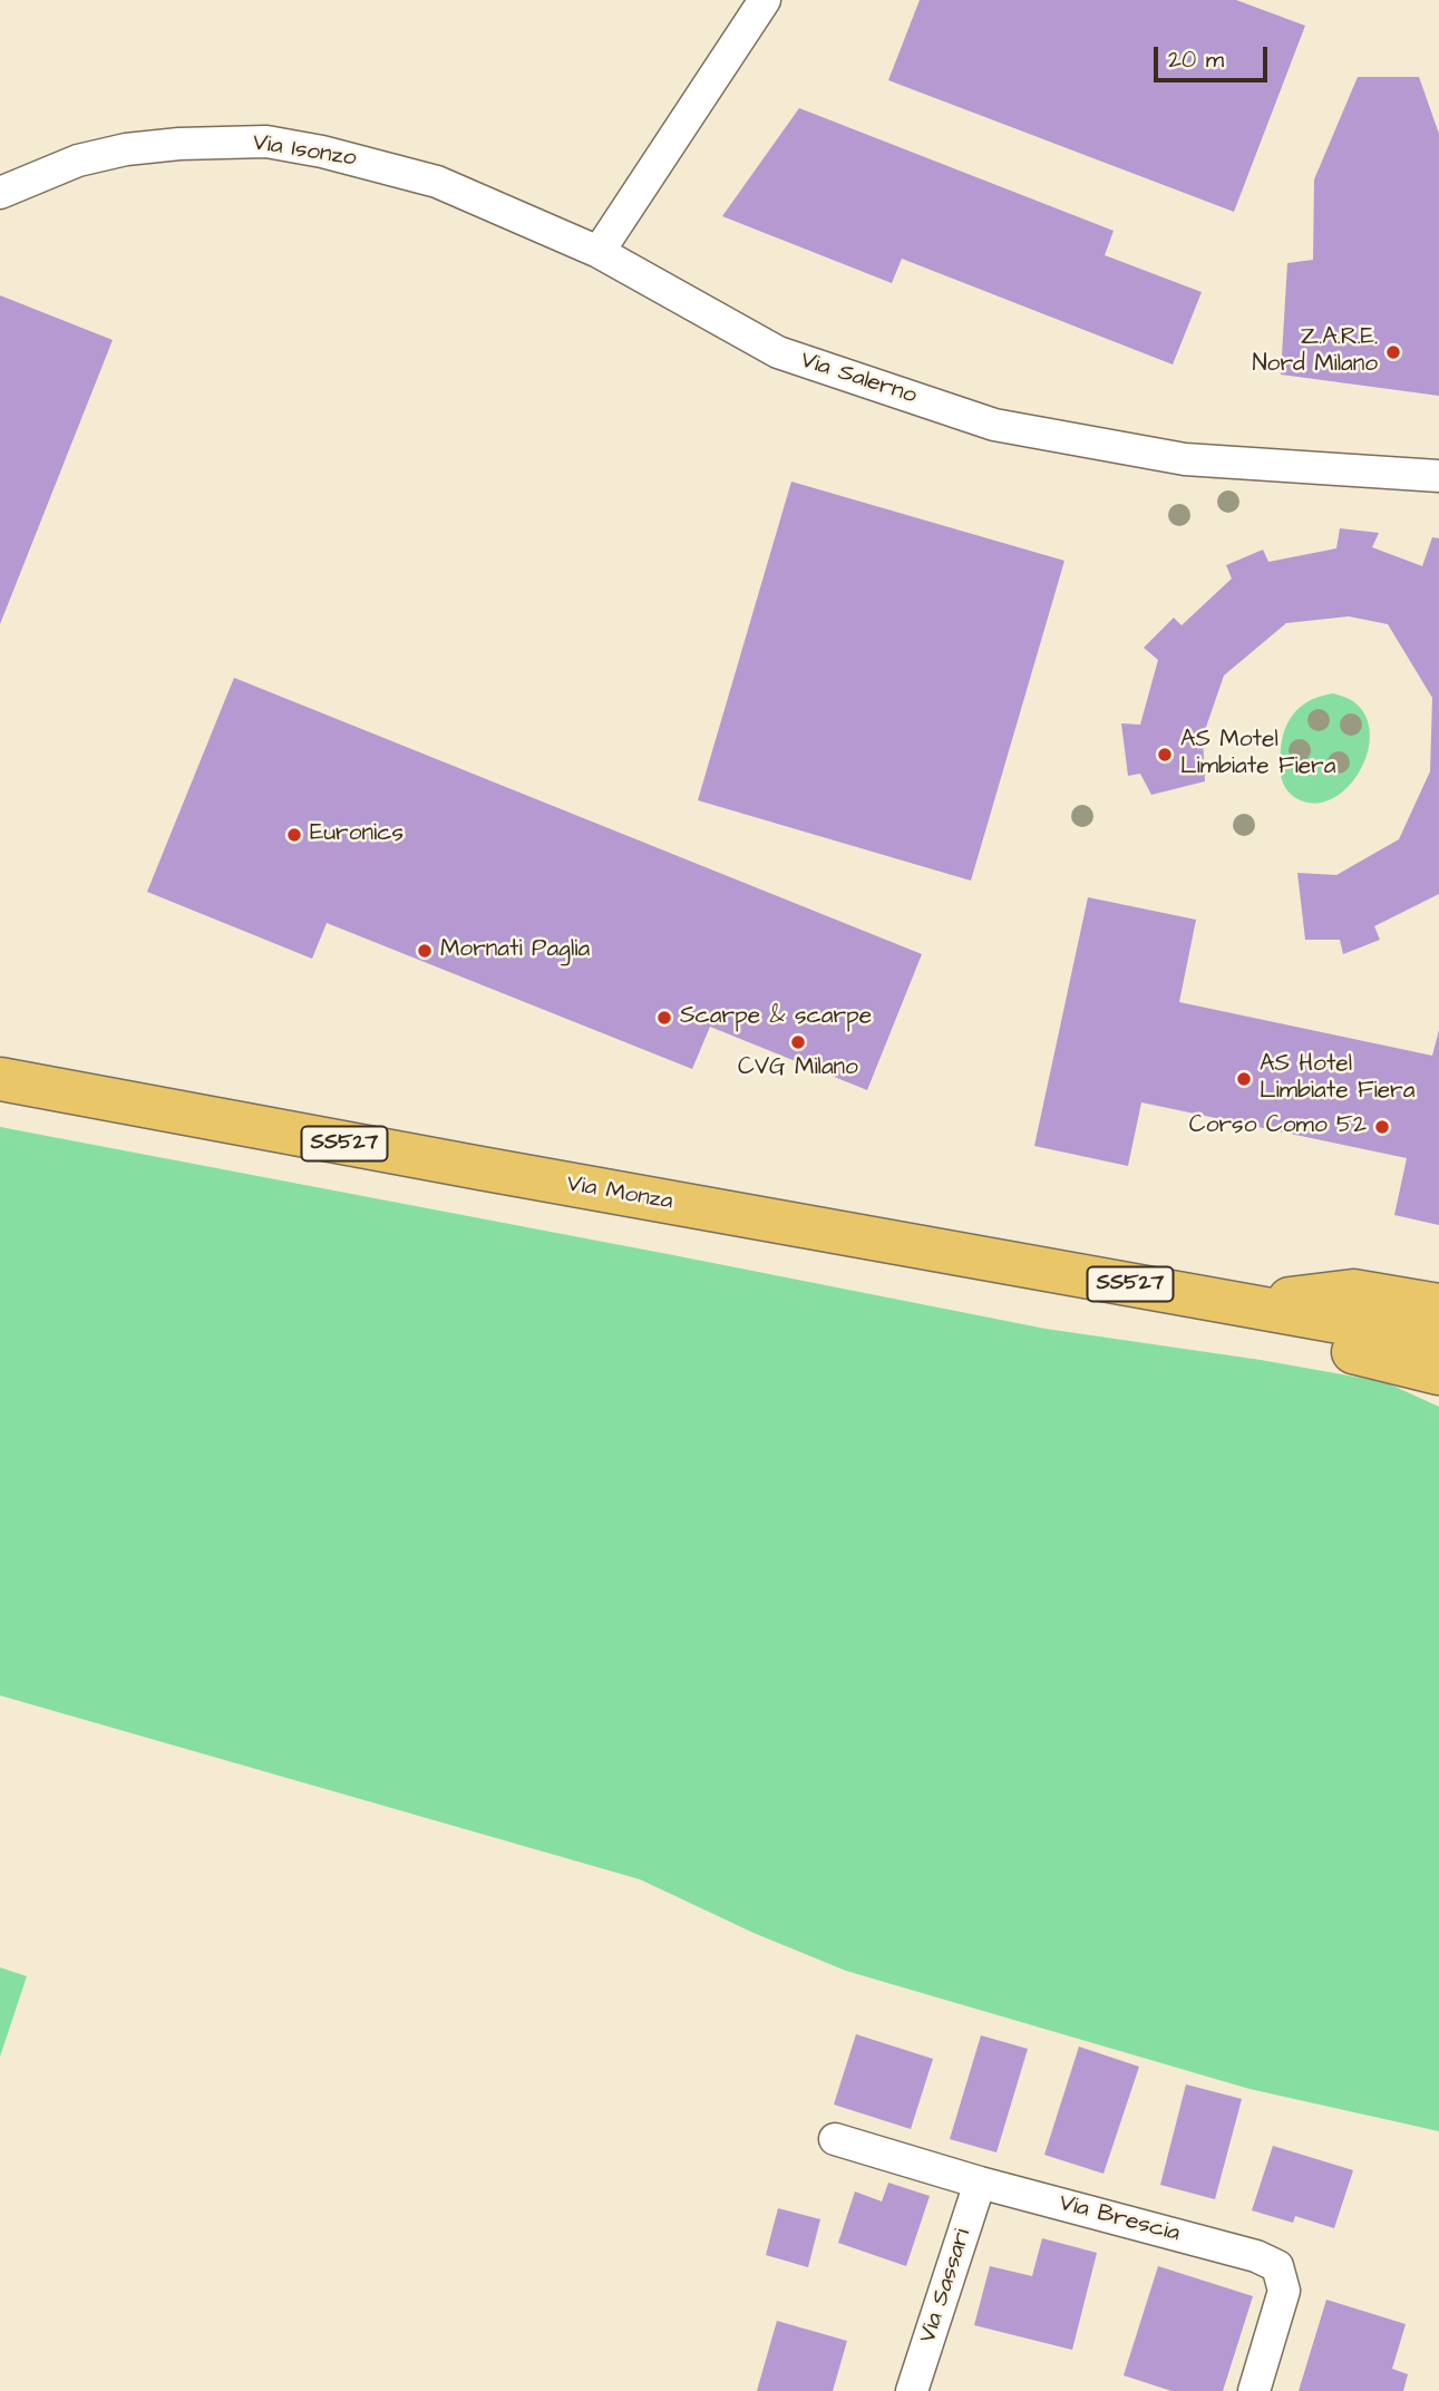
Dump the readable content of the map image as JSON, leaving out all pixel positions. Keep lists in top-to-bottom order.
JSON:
{
  "streets": {
    "main road": ["SS527", "Via Monza"],
    "street": [
      "Via Isonzo",
      "Via Salerno",
      "Via Brescia",
      "Via Sassari"
    ]
  },
  "crossings": [
    ["Via Isonzo", "Via Salerno"],
    ["SS527", "Via Monza"],
    ["Via Brescia", "Via Sassari"]
  ],
  "places": [
    "Z.A.R.E. Nord Milano",
    "AS Motel Limbiate Fiera",
    "Euronics",
    "Mornati Paglia",
    "Scarpe & scarpe",
    "CVG Milano",
    "AS Hotel Limbiate Fiera",
    "Corso Como 52"
  ],
  "scale_bar": "20 m"
}
